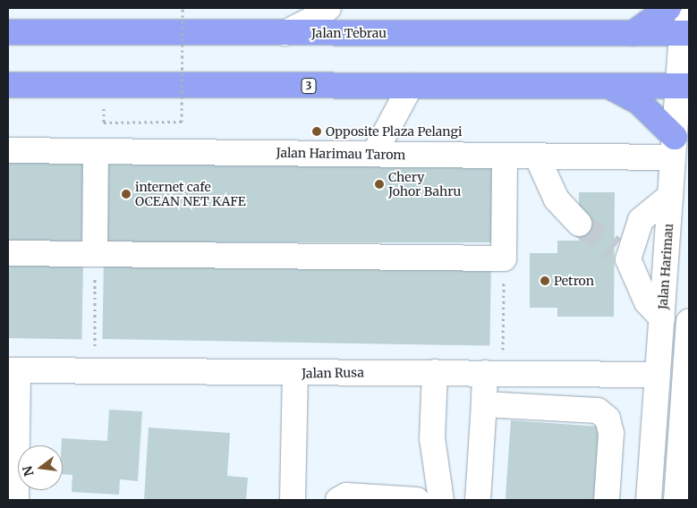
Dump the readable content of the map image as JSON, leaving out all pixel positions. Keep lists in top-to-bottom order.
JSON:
{
  "streets": {
    "highway": ["Jalan Tebrau", "3"],
    "street": ["Jalan Harimau Tarom", "Jalan Harimau", "Jalan Rusa"]
  },
  "crossings": [
    ["Jalan Tebrau", "Jalan Harimau"],
    ["3", "Jalan Harimau"],
    ["Jalan Harimau Tarom", "Jalan Harimau"],
    ["Jalan Harimau", "Jalan Rusa"]
  ],
  "places": [
    "Opposite Plaza Pelangi",
    "Chery Johor Bahru",
    "internet cafe OCEAN NET KAFE",
    "Petron"
  ],
  "north": "left"
}
